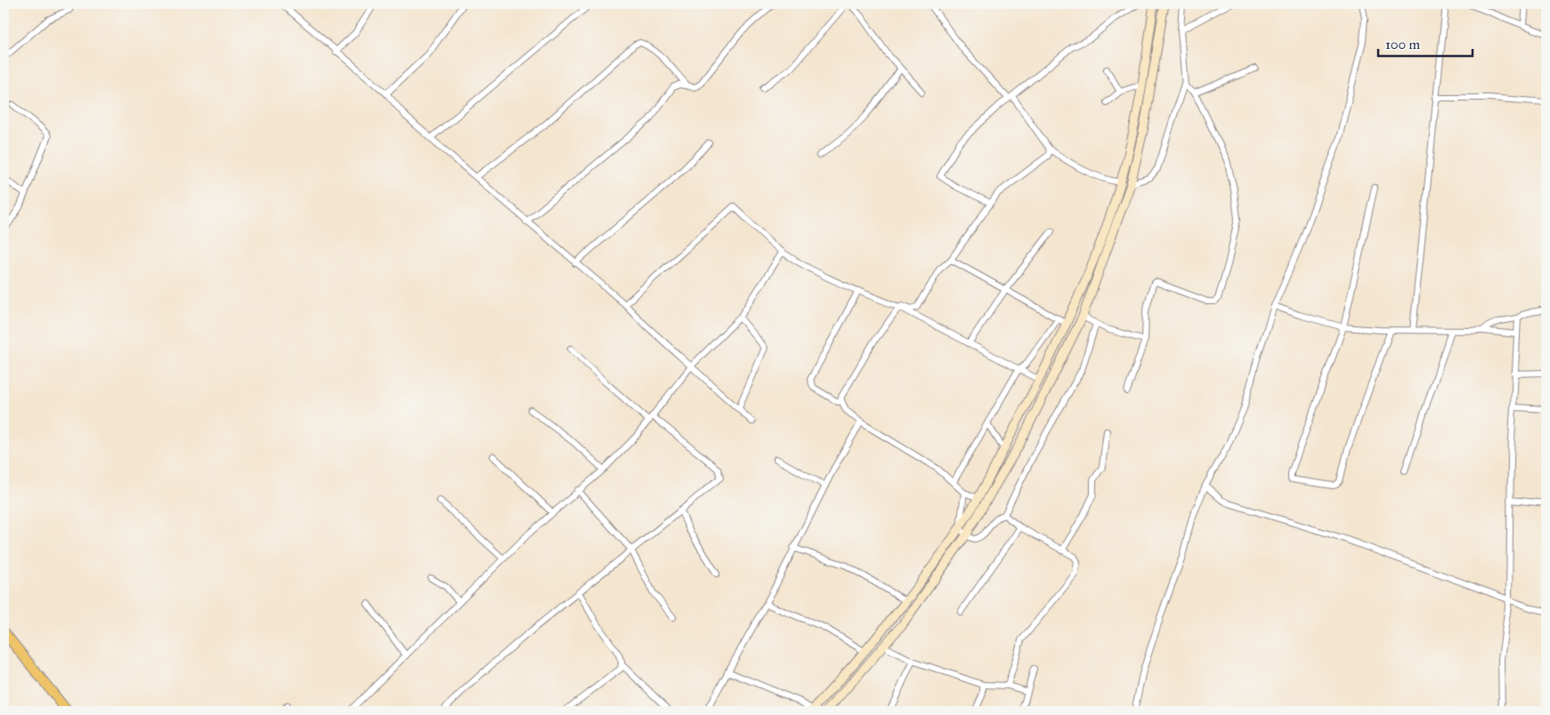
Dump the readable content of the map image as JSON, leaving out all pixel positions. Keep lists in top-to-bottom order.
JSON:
{
  "scale_bar": "100 m"
}
